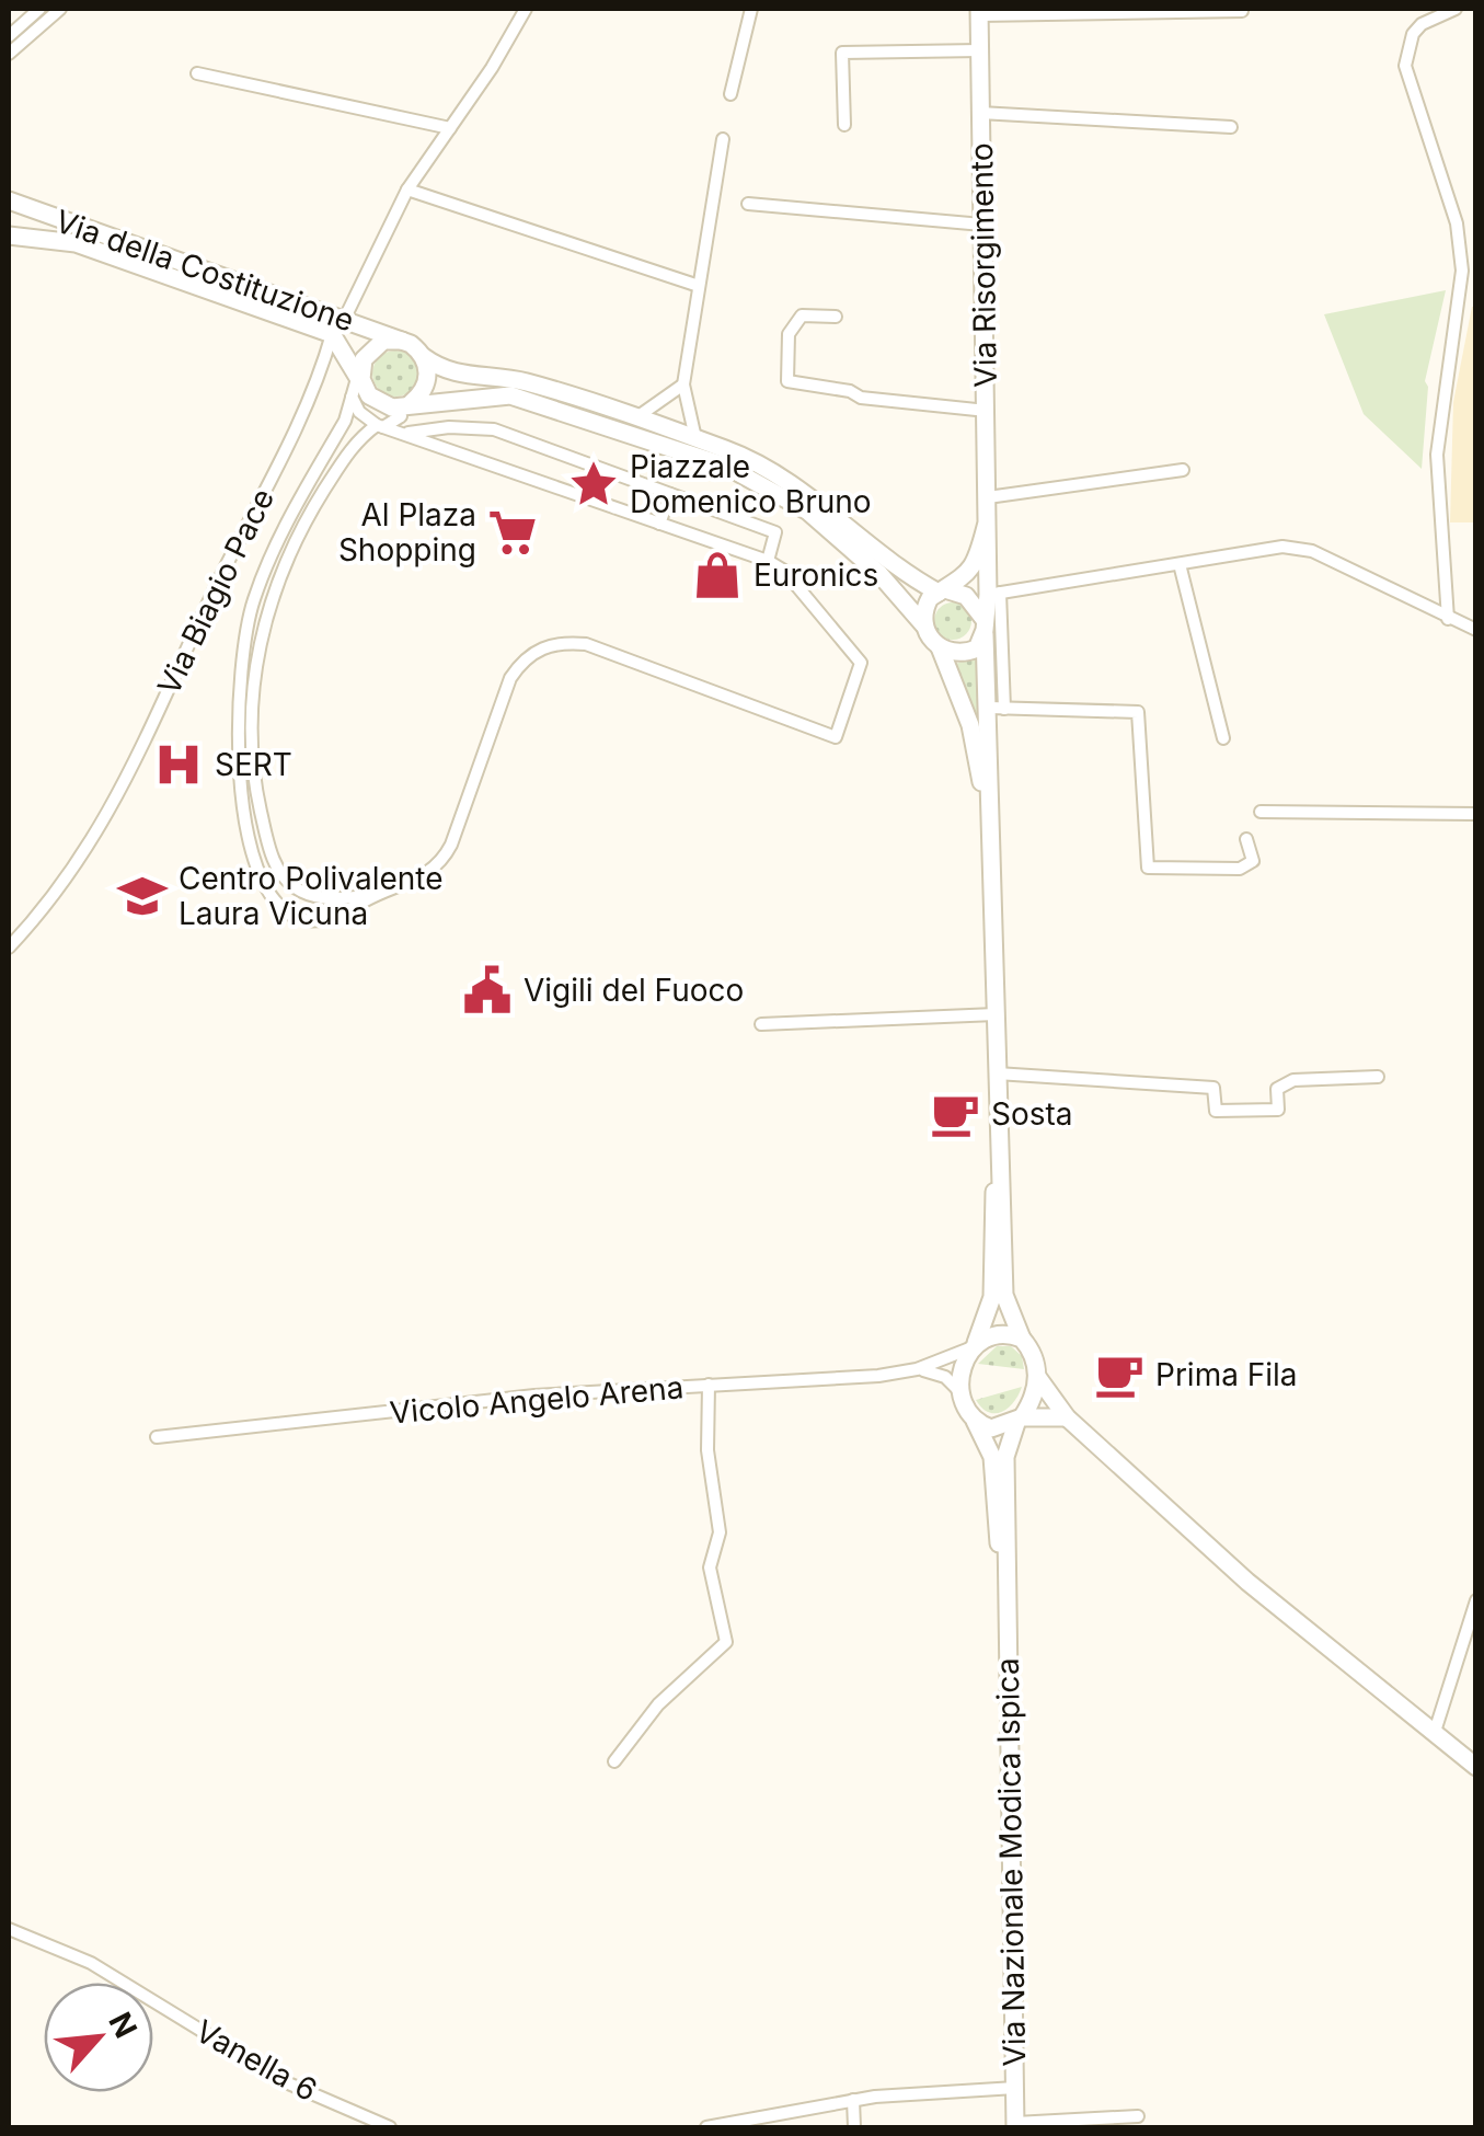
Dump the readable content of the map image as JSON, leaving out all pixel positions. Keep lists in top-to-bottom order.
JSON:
{
  "streets": {
    "main road": ["Via Risorgimento", "Via della Costituzione", "Via Nazionale Modica Ispica"],
    "street": ["Via Biagio Pace", "Vicolo Angelo Arena", "Vanella 6"]
  },
  "crossings": [
    ["Via della Costituzione", "Via Biagio Pace"]
  ],
  "places": {
    "place": ["Piazzale Domenico Bruno"],
    "supermarket": ["Al Plaza Shopping"],
    "shop": ["Euronics"],
    "hospital": ["SERT"],
    "school or university": ["Centro Polivalente Laura Vicuna"],
    "public building": ["Vigili del Fuoco"],
    "cafe": ["Sosta", "Prima Fila"]
  },
  "north": "top right"
}
